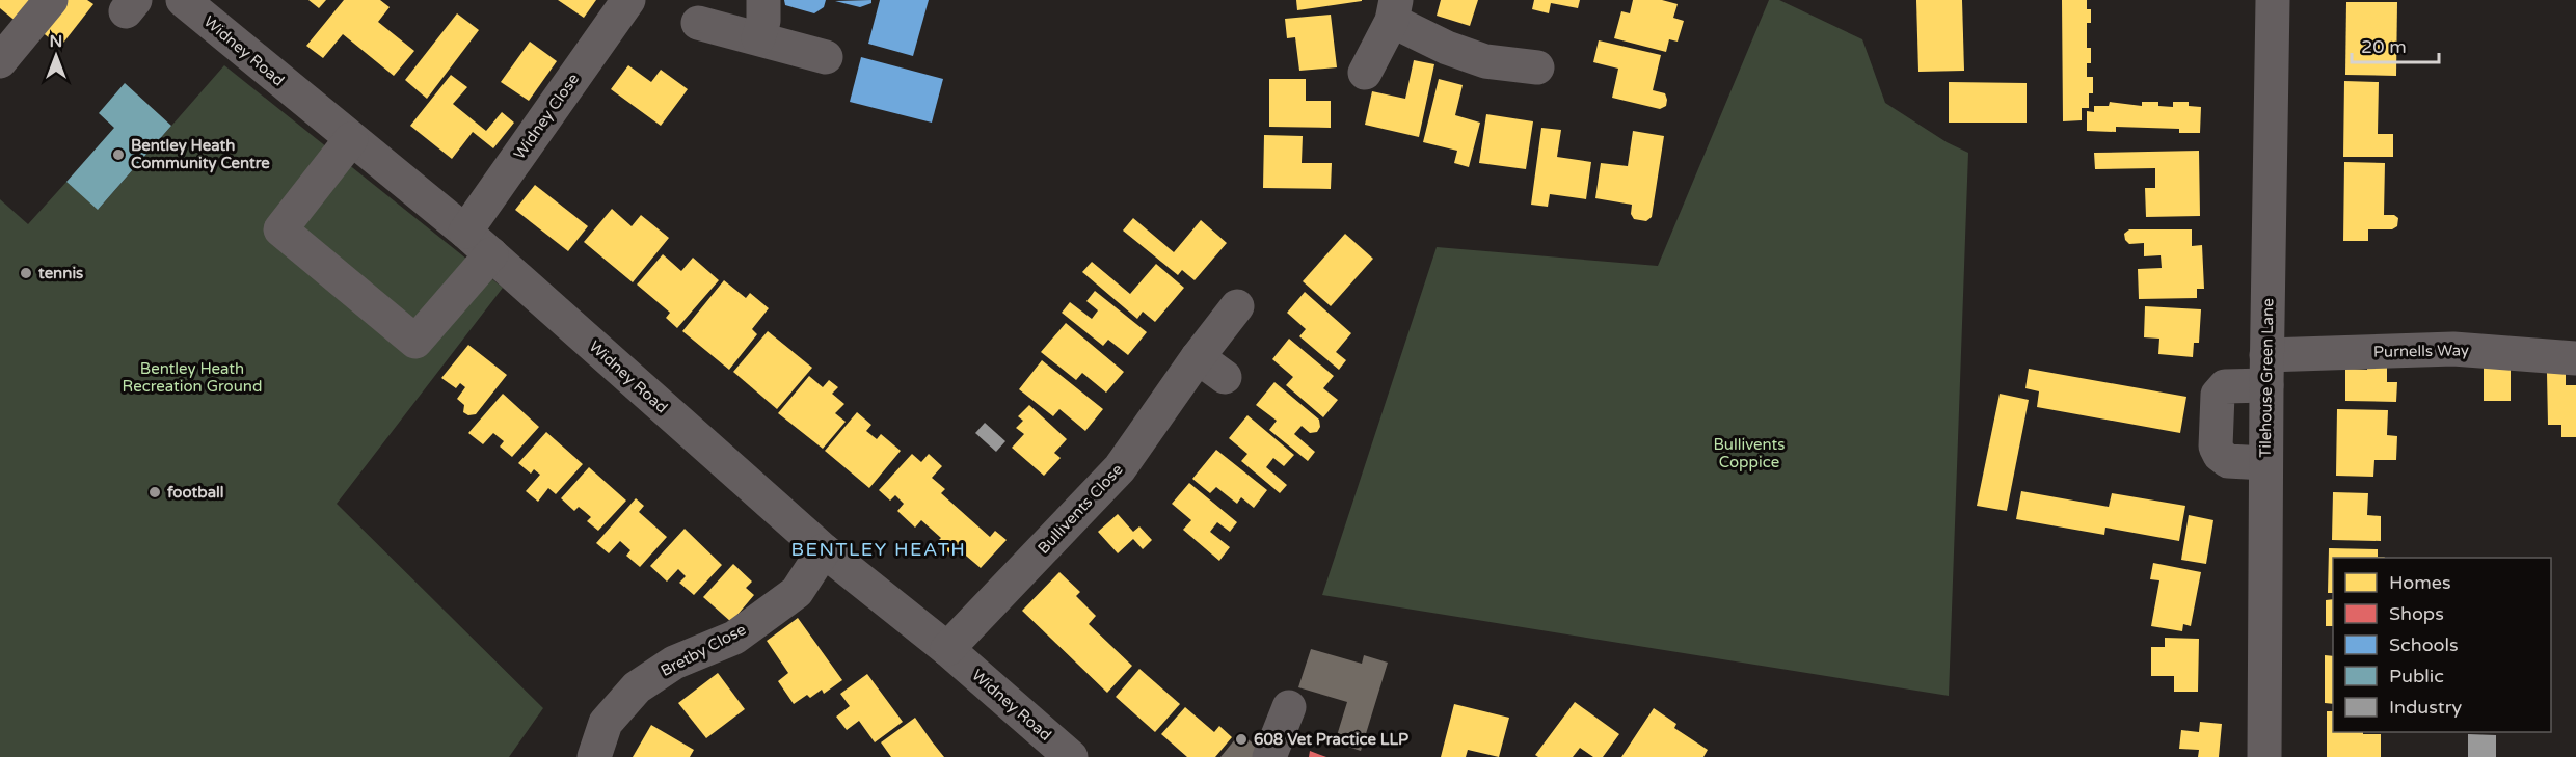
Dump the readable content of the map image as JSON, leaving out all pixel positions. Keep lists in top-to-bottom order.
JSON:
{
  "streets": {
    "street": [
      "Widney Road",
      "Widney Close",
      "Purnells Way",
      "Tilehouse Green Lane",
      "Bullivents Close",
      "Bretby Close"
    ]
  },
  "crossings": [
    ["Widney Road", "Widney Close"],
    ["Widney Road", "Bullivents Close"],
    ["Widney Road", "Bretby Close"],
    ["Purnells Way", "Tilehouse Green Lane"]
  ],
  "districts": ["BENTLEY HEATH"],
  "parks": ["Bentley Heath Recreation Ground", "Bullivents Coppice"],
  "places": [
    "Bentley Heath Community Centre",
    "tennis",
    "football",
    "608 Vet Practice LLP"
  ],
  "legend": [
    "Homes",
    "Shops",
    "Schools",
    "Public",
    "Industry"
  ],
  "scale_bar": "20 m",
  "north": "top"
}
